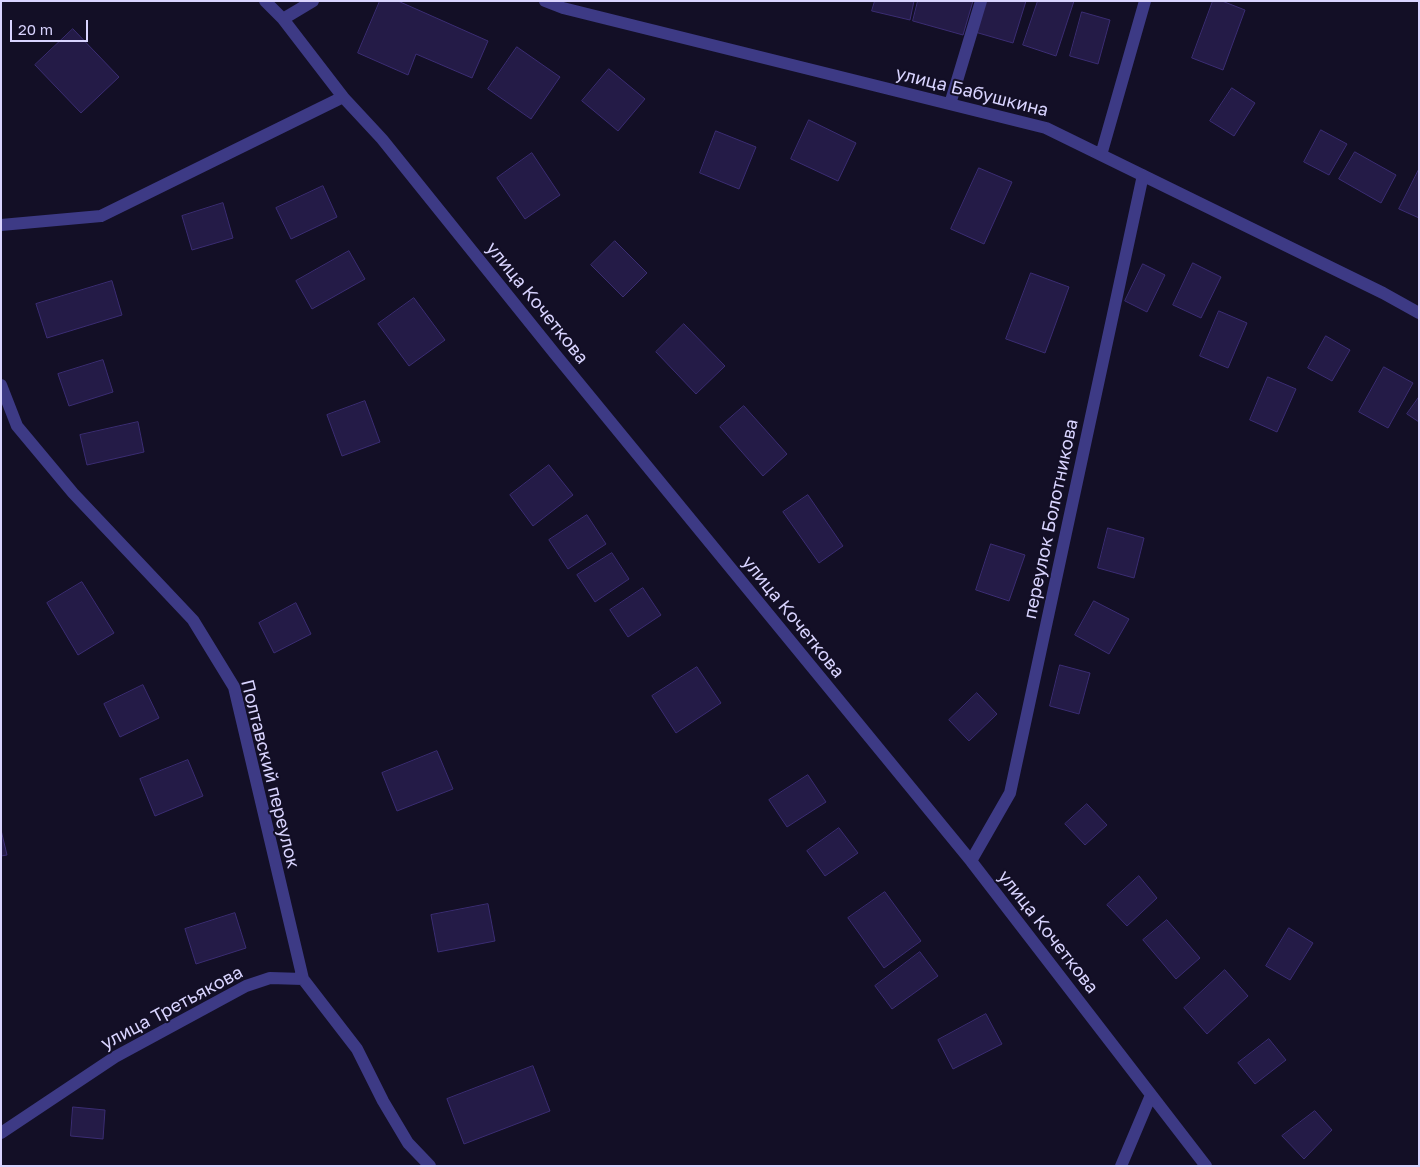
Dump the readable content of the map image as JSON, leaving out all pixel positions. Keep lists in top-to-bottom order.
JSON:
{
  "streets": {
    "street": [
      "улица Бабушкина",
      "улица Кочеткова",
      "переулок Болотникова",
      "Полтавский переулок",
      "улица Третьякова"
    ]
  },
  "crossings": [
    ["улица Бабушкина", "переулок Болотникова"],
    ["улица Кочеткова", "переулок Болотникова"],
    ["Полтавский переулок", "улица Третьякова"]
  ],
  "scale_bar": "20 m"
}
